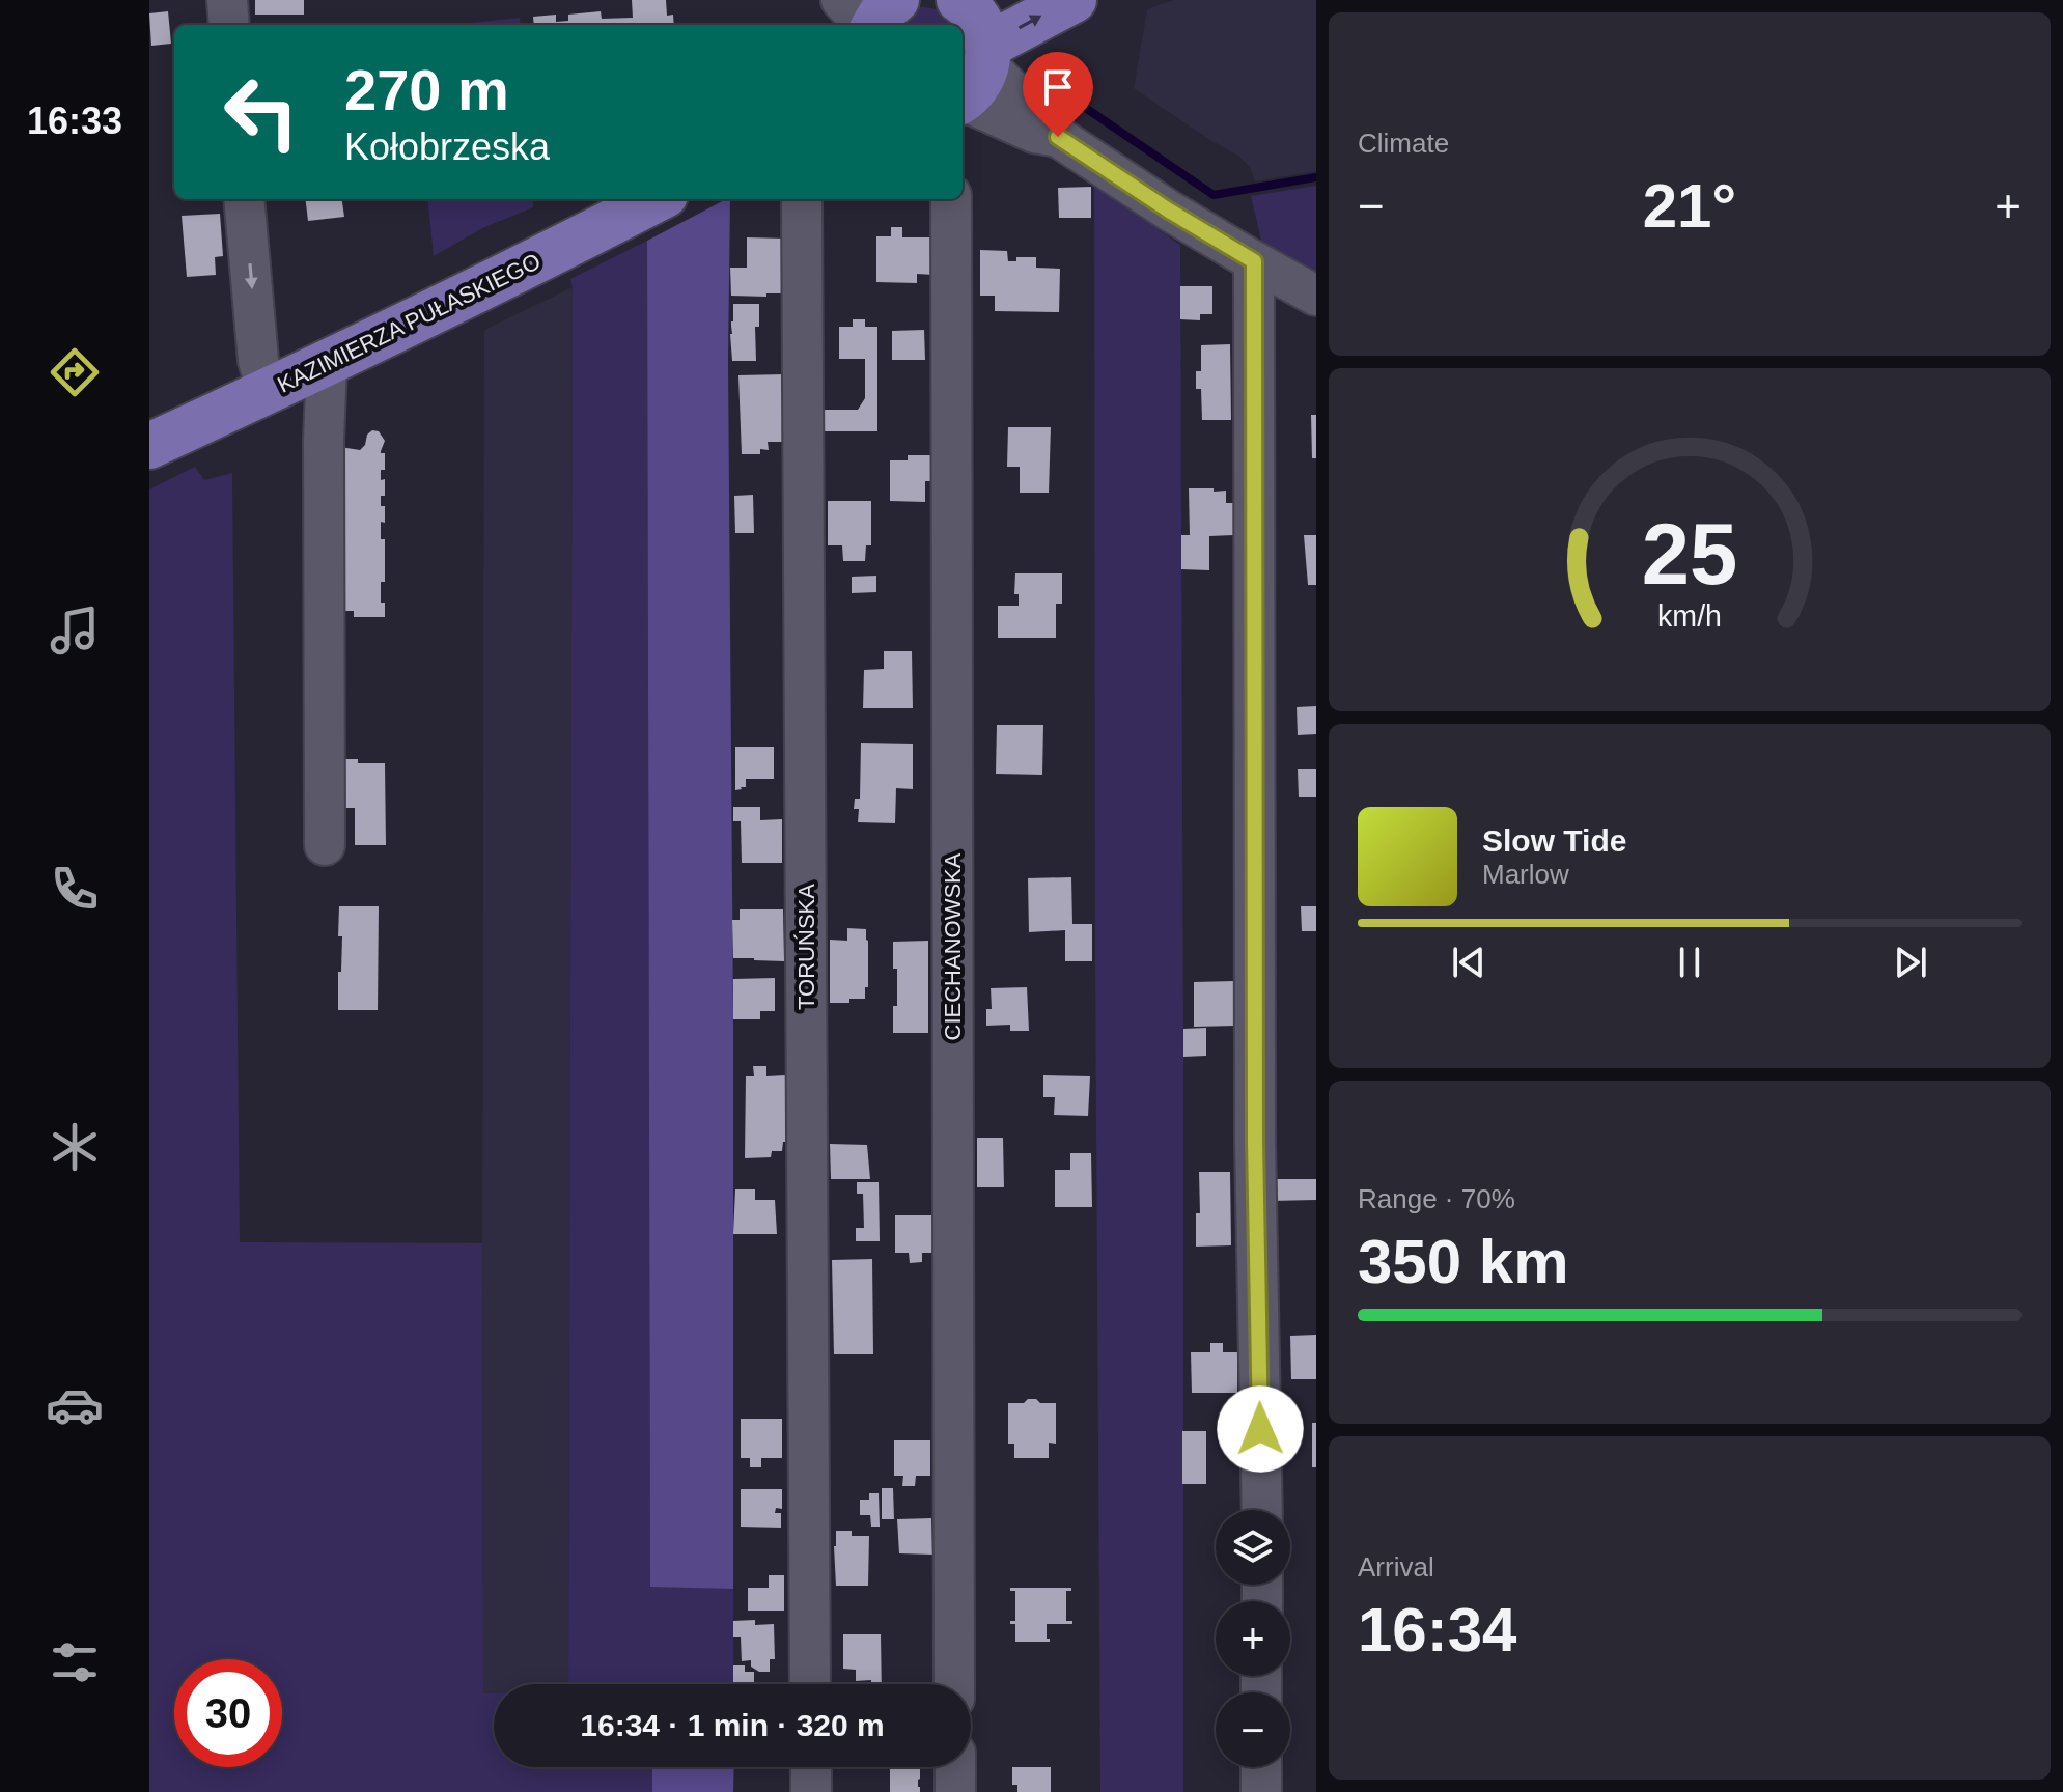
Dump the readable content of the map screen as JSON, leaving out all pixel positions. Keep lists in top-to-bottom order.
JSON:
{
  "streets": {
    "main road": ["KAZIMIERZA PUŁASKIEGO"],
    "street": ["TORUŃSKA", "CIECHANOWSKA"]
  },
  "page": {
    "tabs": "16:33",
    "tile": [
      "Climate",
      ["Range · 70%", "350 km"],
      ["Arrival", "16:34"]
    ],
    "turn": ["270 m", "Kołobrzeska"],
    "heat": ["−", "21°", "+"],
    "song": ["Slow Tide", "Marlow"],
    "map_buttons": ["+", "−"],
    "limit": "30",
    "trip": "16:34 · 1 min · 320 m",
    "gauge": ["25", "km/h"]
  }
}
